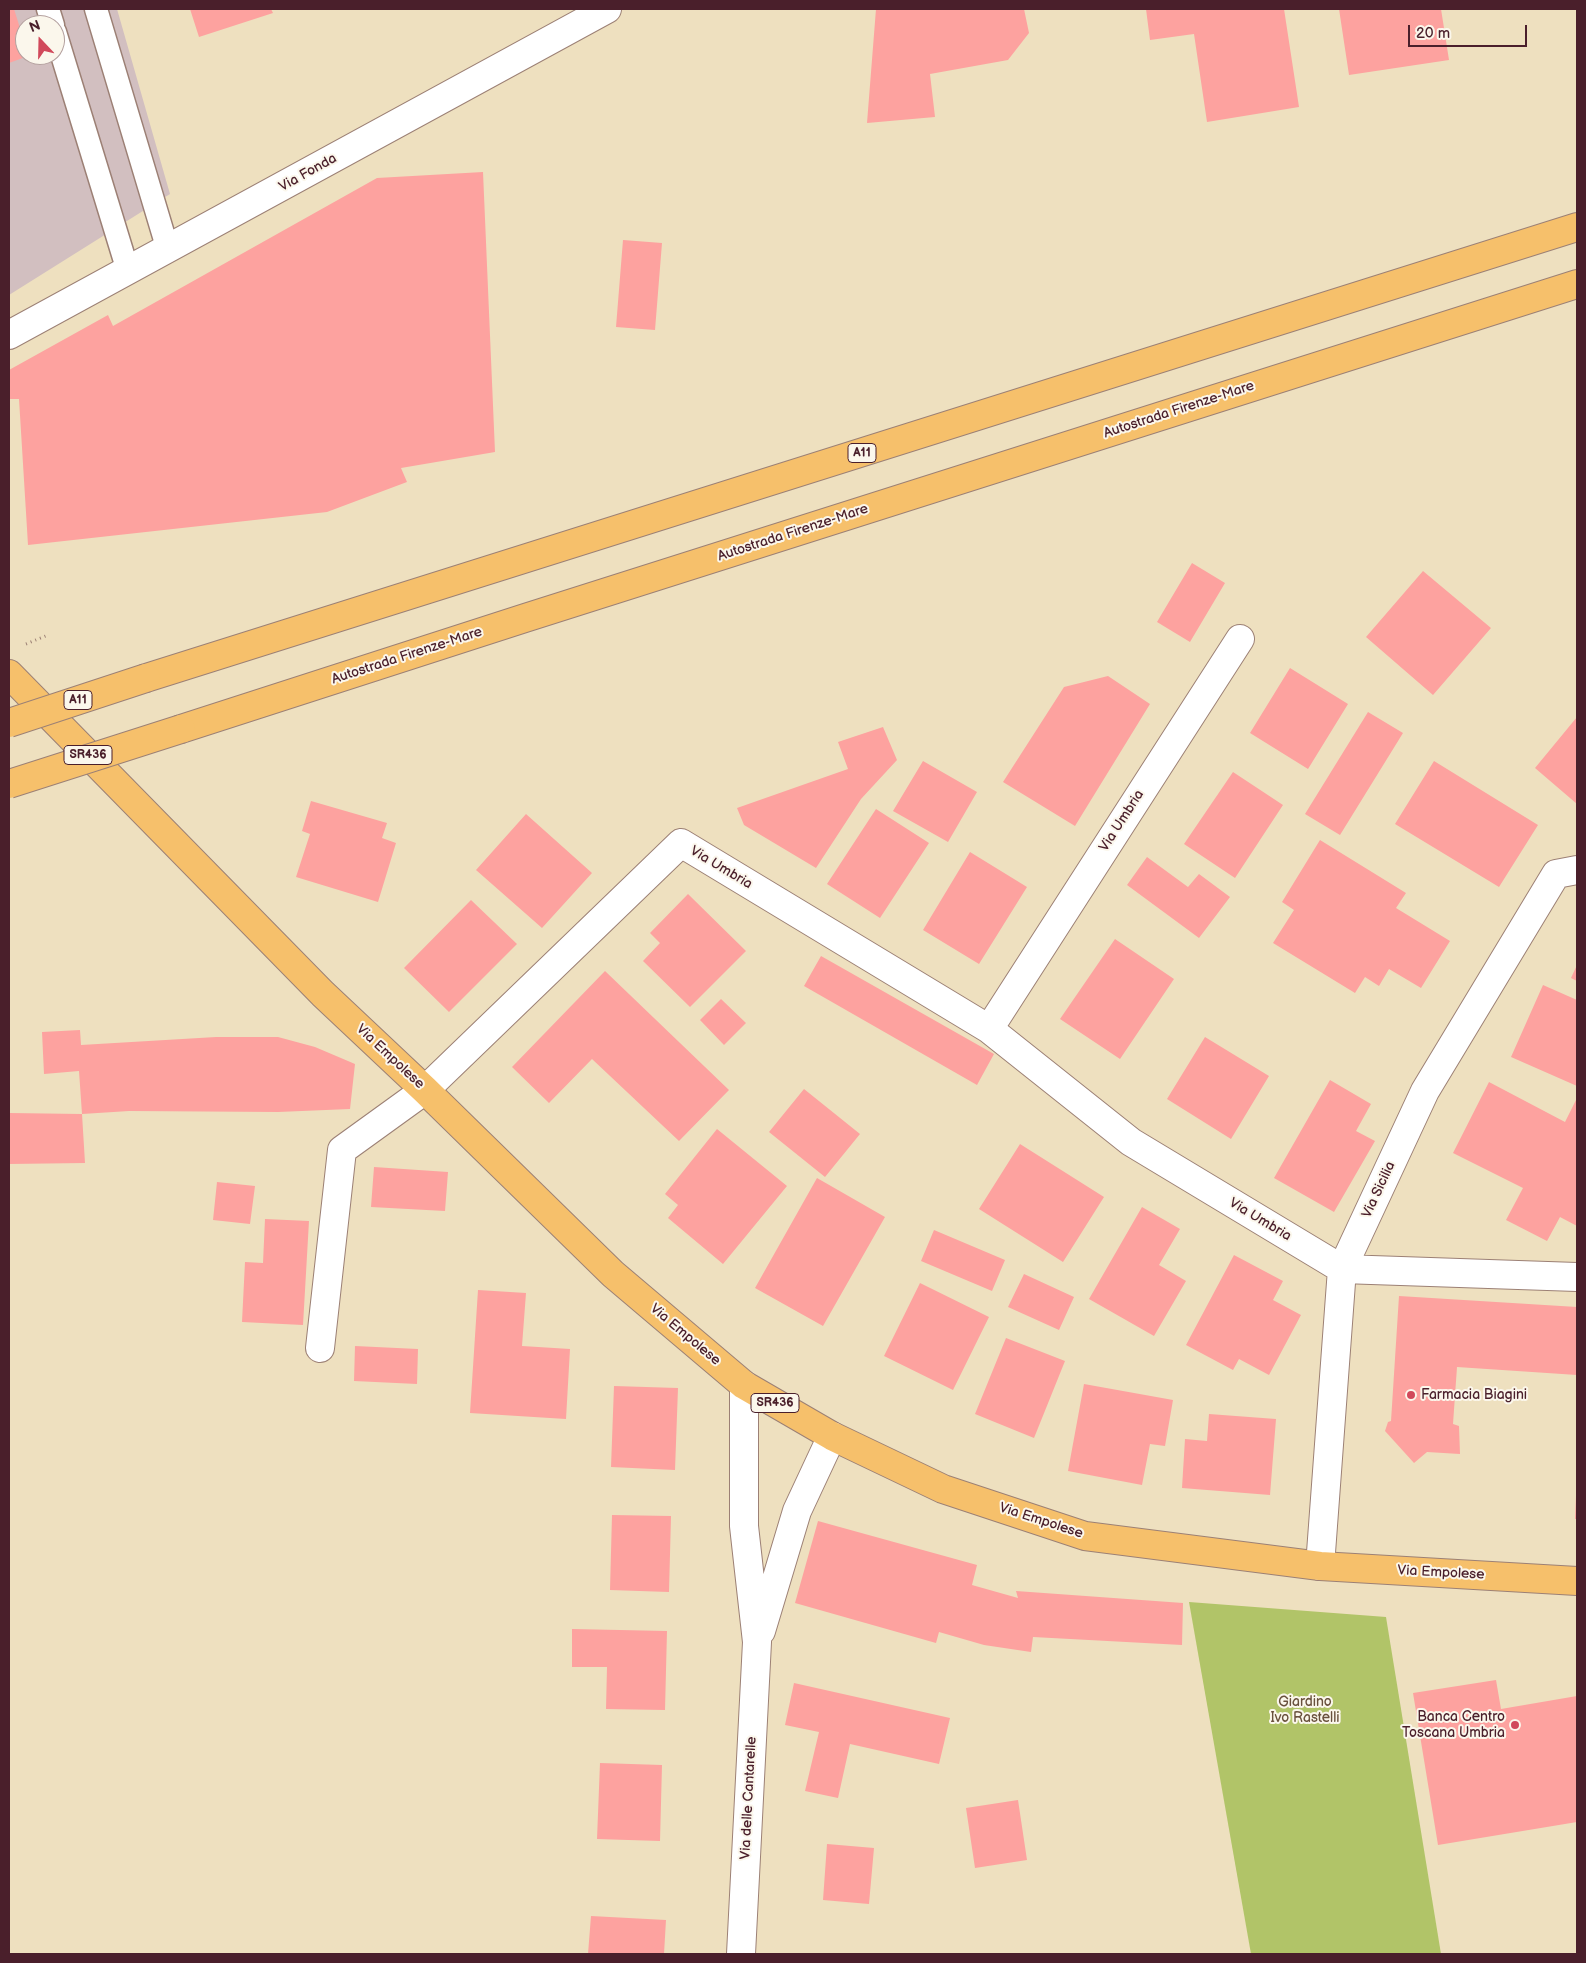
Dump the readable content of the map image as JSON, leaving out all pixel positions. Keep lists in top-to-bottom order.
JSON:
{
  "streets": {
    "main road": [
      "Autostrada Firenze-Mare",
      "A11",
      "SR436",
      "Via Empolese"
    ],
    "street": [
      "Via Fonda",
      "Via Umbria",
      "Via Sicilia",
      "Via delle Cantarelle"
    ]
  },
  "crossings": [
    ["Via Umbria", "Via Empolese"],
    ["Via Umbria", "Via Sicilia"],
    ["Via Empolese", "Via Sicilia"]
  ],
  "parks": ["Giardino Ivo Rastelli"],
  "places": ["Farmacia Biagini", "Banca Centro Toscana Umbria"],
  "scale_bar": "20 m",
  "north": "top"
}
